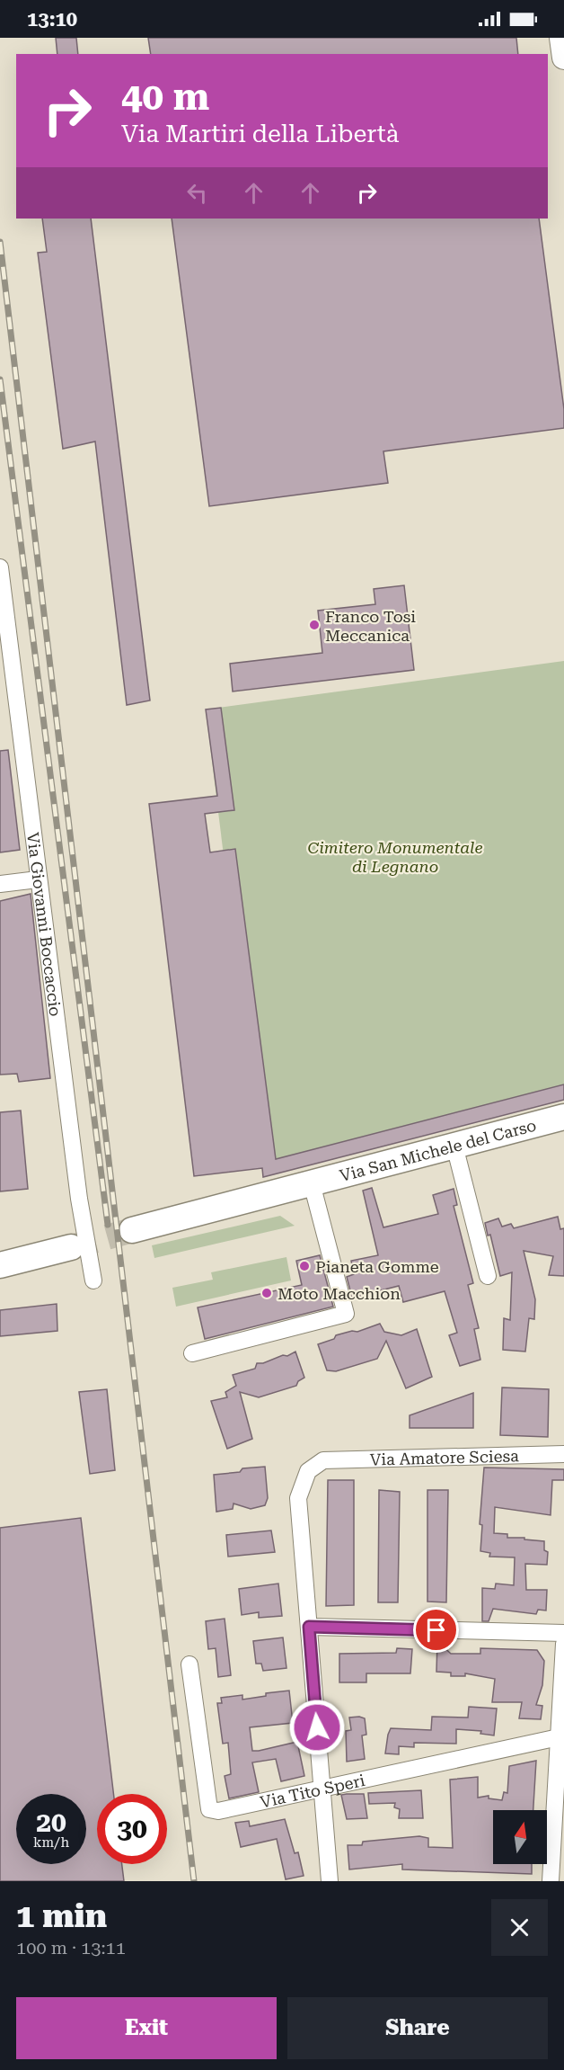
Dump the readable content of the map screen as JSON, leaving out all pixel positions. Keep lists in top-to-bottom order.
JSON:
{
  "streets": {
    "main road": ["Via San Michele del Carso"],
    "street": ["Via Giovanni Boccaccio", "Via Amatore Sciesa", "Via Tito Speri"]
  },
  "parks": ["Cimitero Monumentale di Legnano"],
  "places": ["Franco Tosi Meccanica", "Pianeta Gomme", "Moto Macchion"],
  "north": "top",
  "page": {
    "status": "13:10",
    "turn": ["40 m", "Via Martiri della Libertà"],
    "speed": "20 km/h",
    "limit": "30",
    "heading": ["1 min", "100 m · 13:11"],
    "buttons": ["Exit", "Share"]
  }
}
